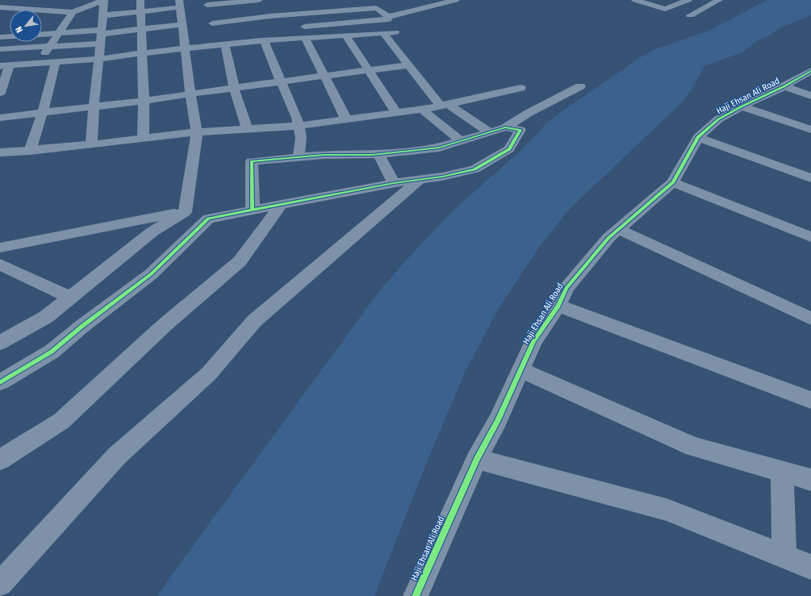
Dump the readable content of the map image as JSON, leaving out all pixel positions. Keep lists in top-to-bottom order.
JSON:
{
  "streets": {
    "street": ["Haji Ehsan Ali Road"]
  },
  "north": "bottom left"
}
